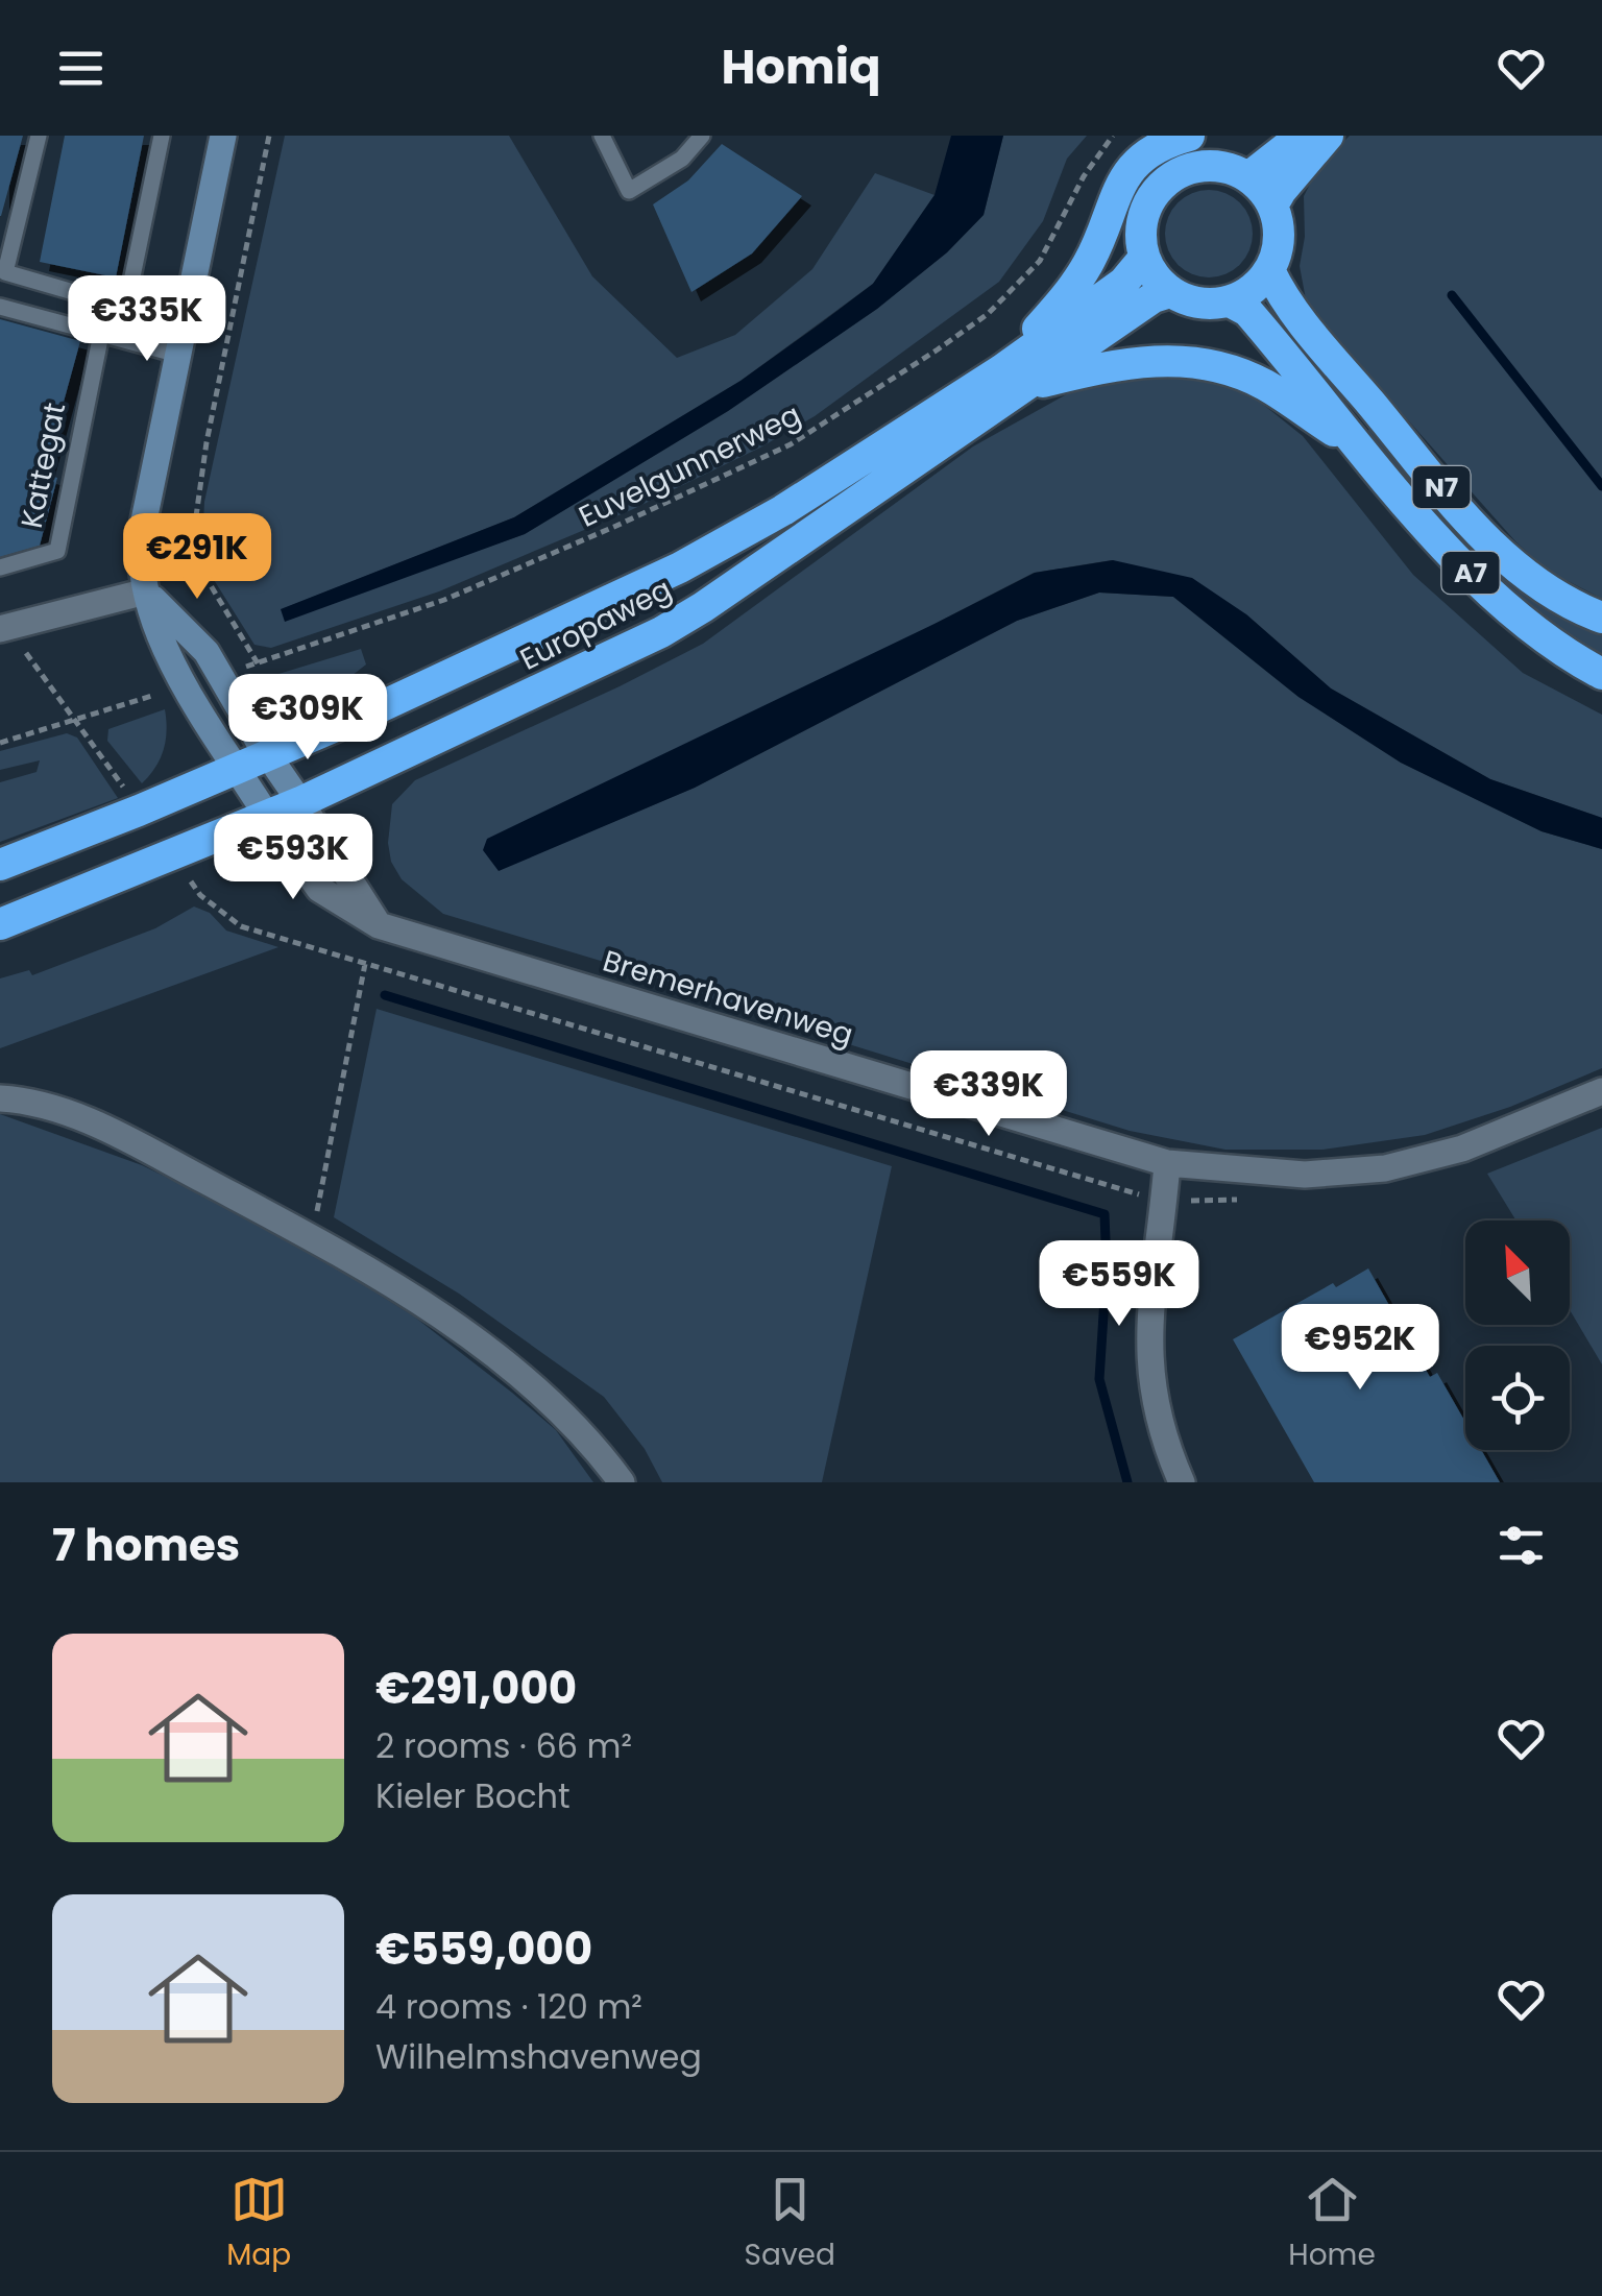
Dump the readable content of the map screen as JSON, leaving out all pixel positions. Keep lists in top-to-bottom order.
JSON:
{
  "streets": {
    "highway": ["N7", "A7", "Europaweg"],
    "street": ["Bremerhavenweg"],
    "lane": ["Kattegat"],
    "path": ["Euvelgunnerweg"]
  },
  "crossings": [
    ["N7", "A7"],
    ["N7", "Europaweg"],
    ["A7", "Europaweg"],
    ["Europaweg", "Bremerhavenweg"]
  ],
  "north": "top left",
  "page": {
    "header": "Homiq",
    "price": [
      "€335K",
      "€291K",
      "€309K",
      "€593K",
      "€339K",
      "€559K",
      "€952K"
    ],
    "heading": "7 homes",
    "list": [
      {
        "name": "€291,000",
        "note": "2 rooms · 66 m² · Kieler Bocht"
      },
      {
        "name": "€559,000",
        "note": "4 rooms · 120 m² · Wilhelmshavenweg"
      }
    ],
    "tabs": ["Map", "Saved", "Home"]
  }
}
